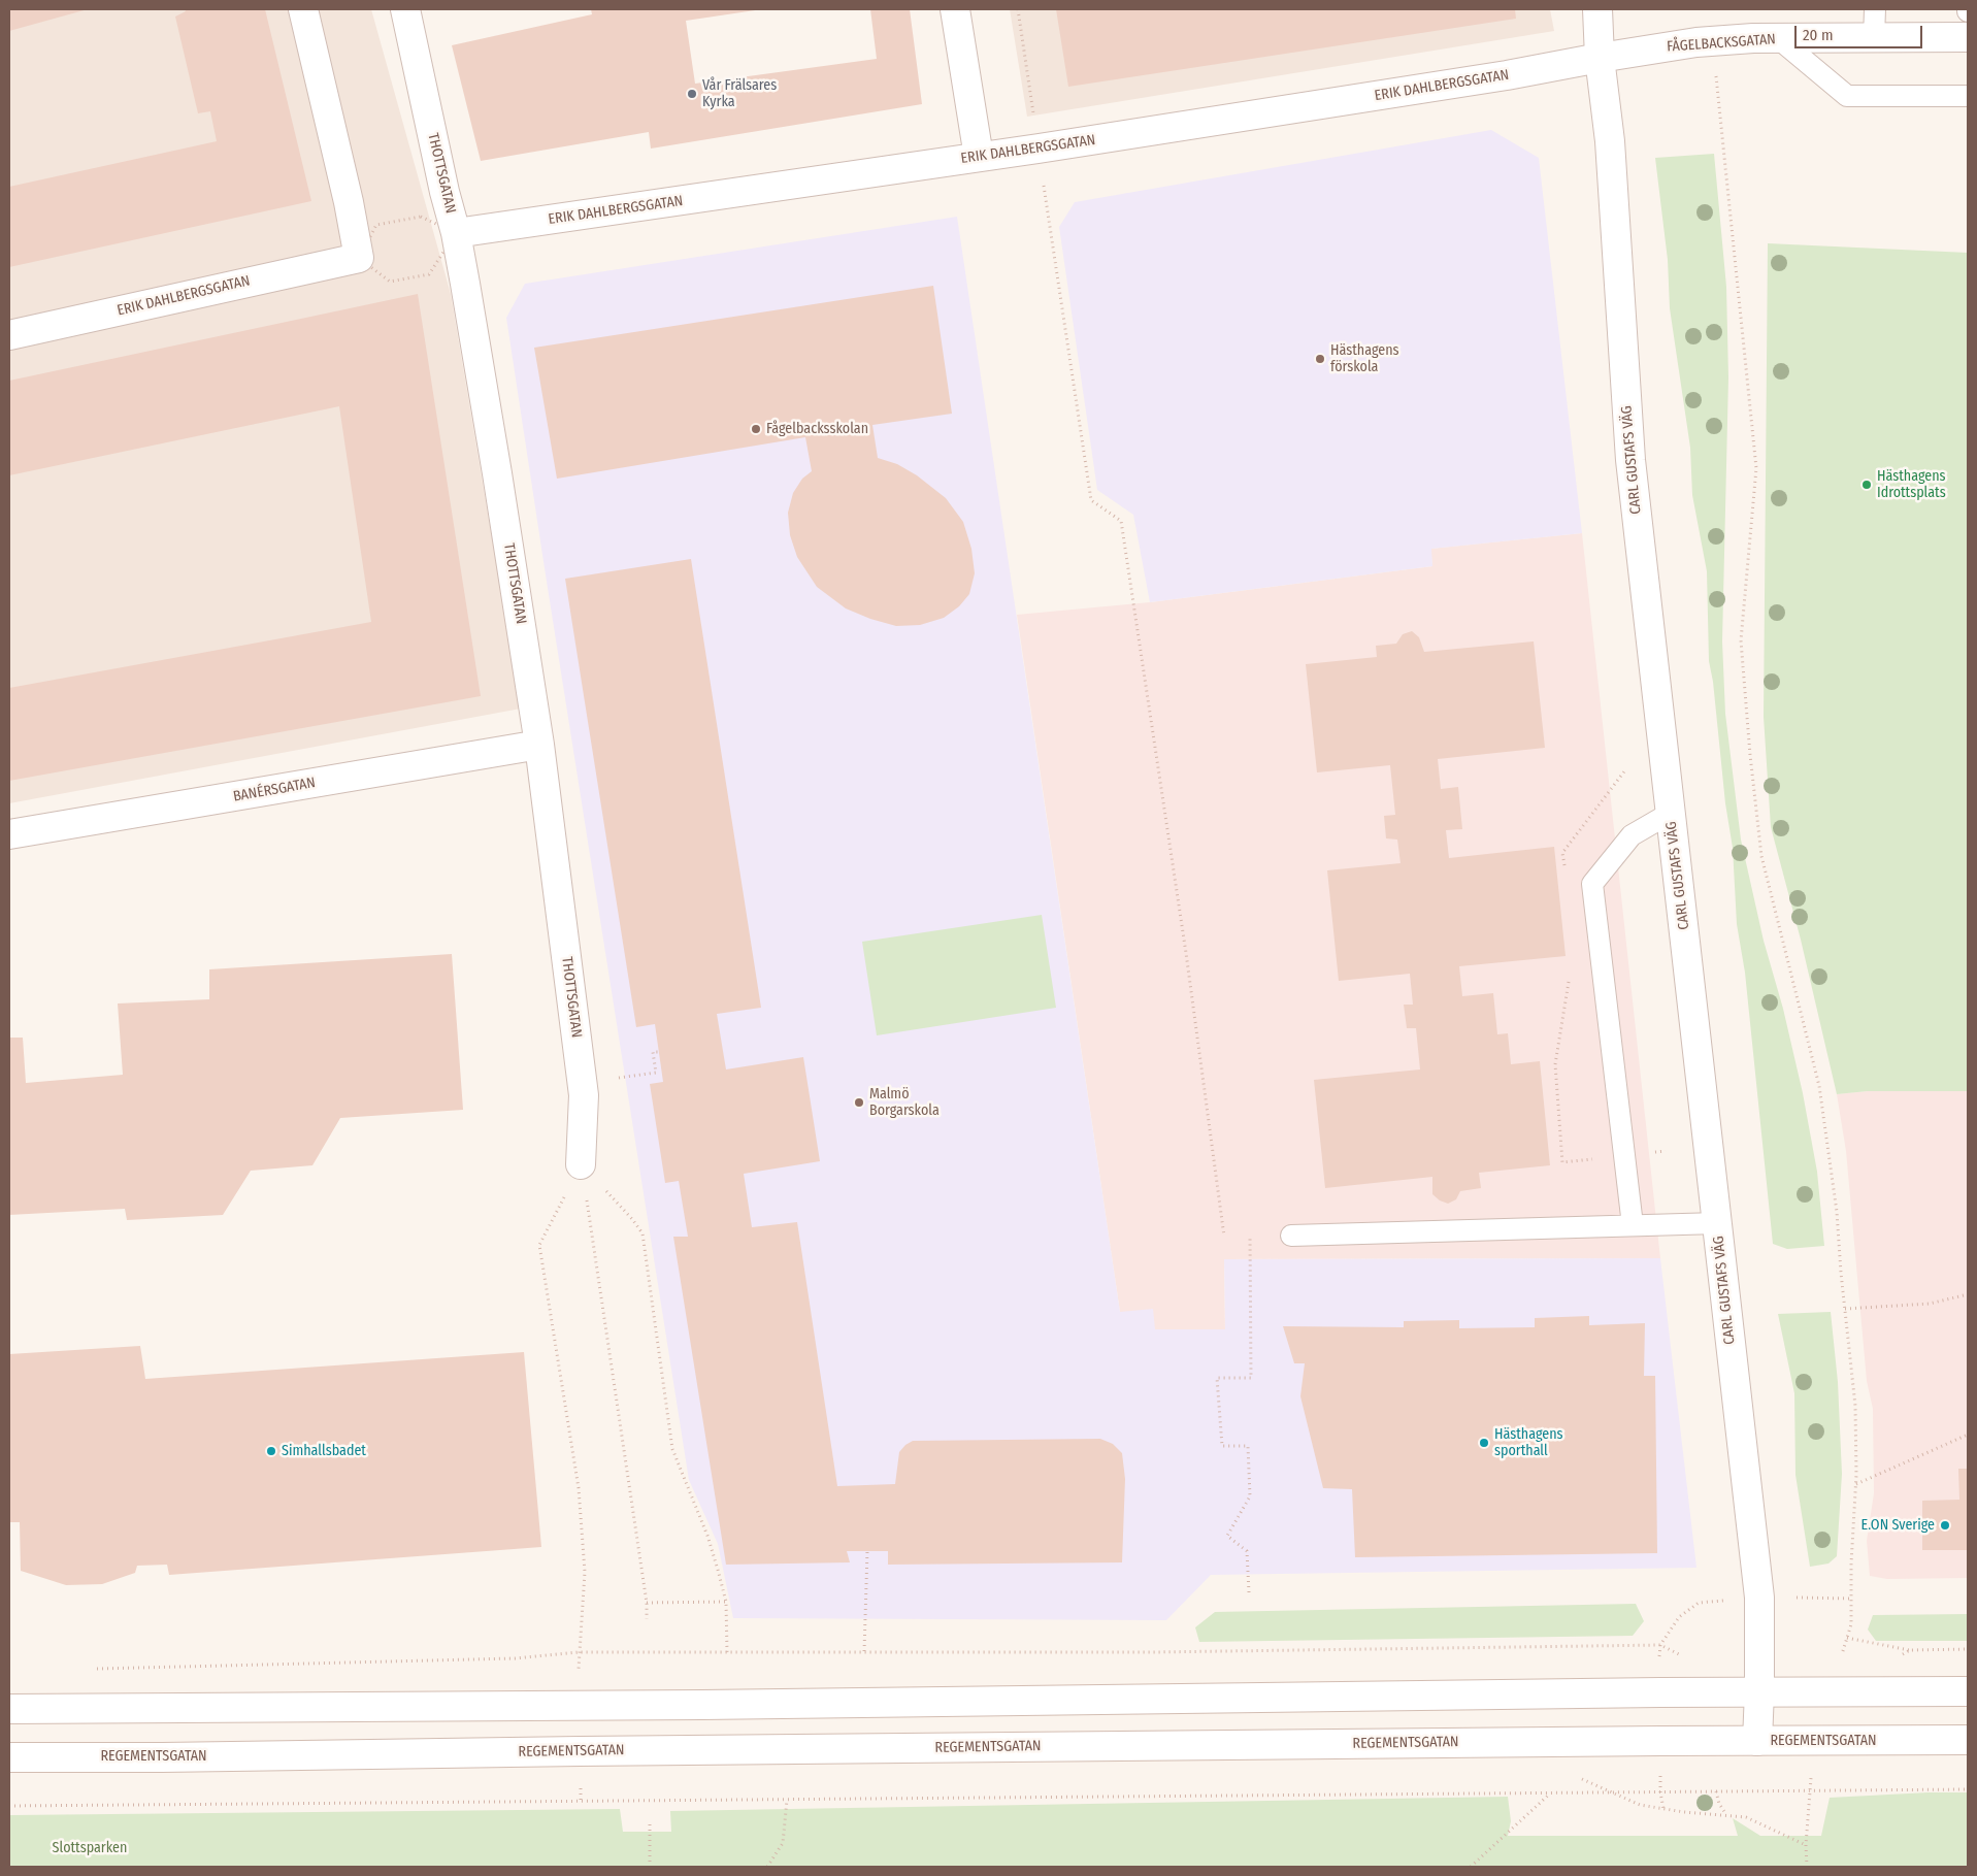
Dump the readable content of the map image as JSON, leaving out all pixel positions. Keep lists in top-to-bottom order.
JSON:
{
  "streets": {
    "street": [
      "FÅGELBACKSGATAN",
      "ERIK DAHLBERGSGATAN",
      "THOTTSGATAN",
      "CARL GUSTAFS VÄG",
      "BANÉRSGATAN",
      "REGEMENTSGATAN"
    ]
  },
  "crossings": [
    ["FÅGELBACKSGATAN", "ERIK DAHLBERGSGATAN"],
    ["FÅGELBACKSGATAN", "CARL GUSTAFS VÄG"],
    ["ERIK DAHLBERGSGATAN", "THOTTSGATAN"],
    ["ERIK DAHLBERGSGATAN", "CARL GUSTAFS VÄG"],
    ["THOTTSGATAN", "BANÉRSGATAN"],
    ["CARL GUSTAFS VÄG", "REGEMENTSGATAN"]
  ],
  "parks": ["Slottsparken"],
  "places": [
    "Vår Frälsares Kyrka",
    "Hästhagens förskola",
    "Fågelbacksskolan",
    "Hästhagens Idrottsplats",
    "Malmö Borgarskola",
    "Hästhagens sporthall",
    "Simhallsbadet",
    "E.ON Sverige"
  ],
  "scale_bar": "20 m"
}
